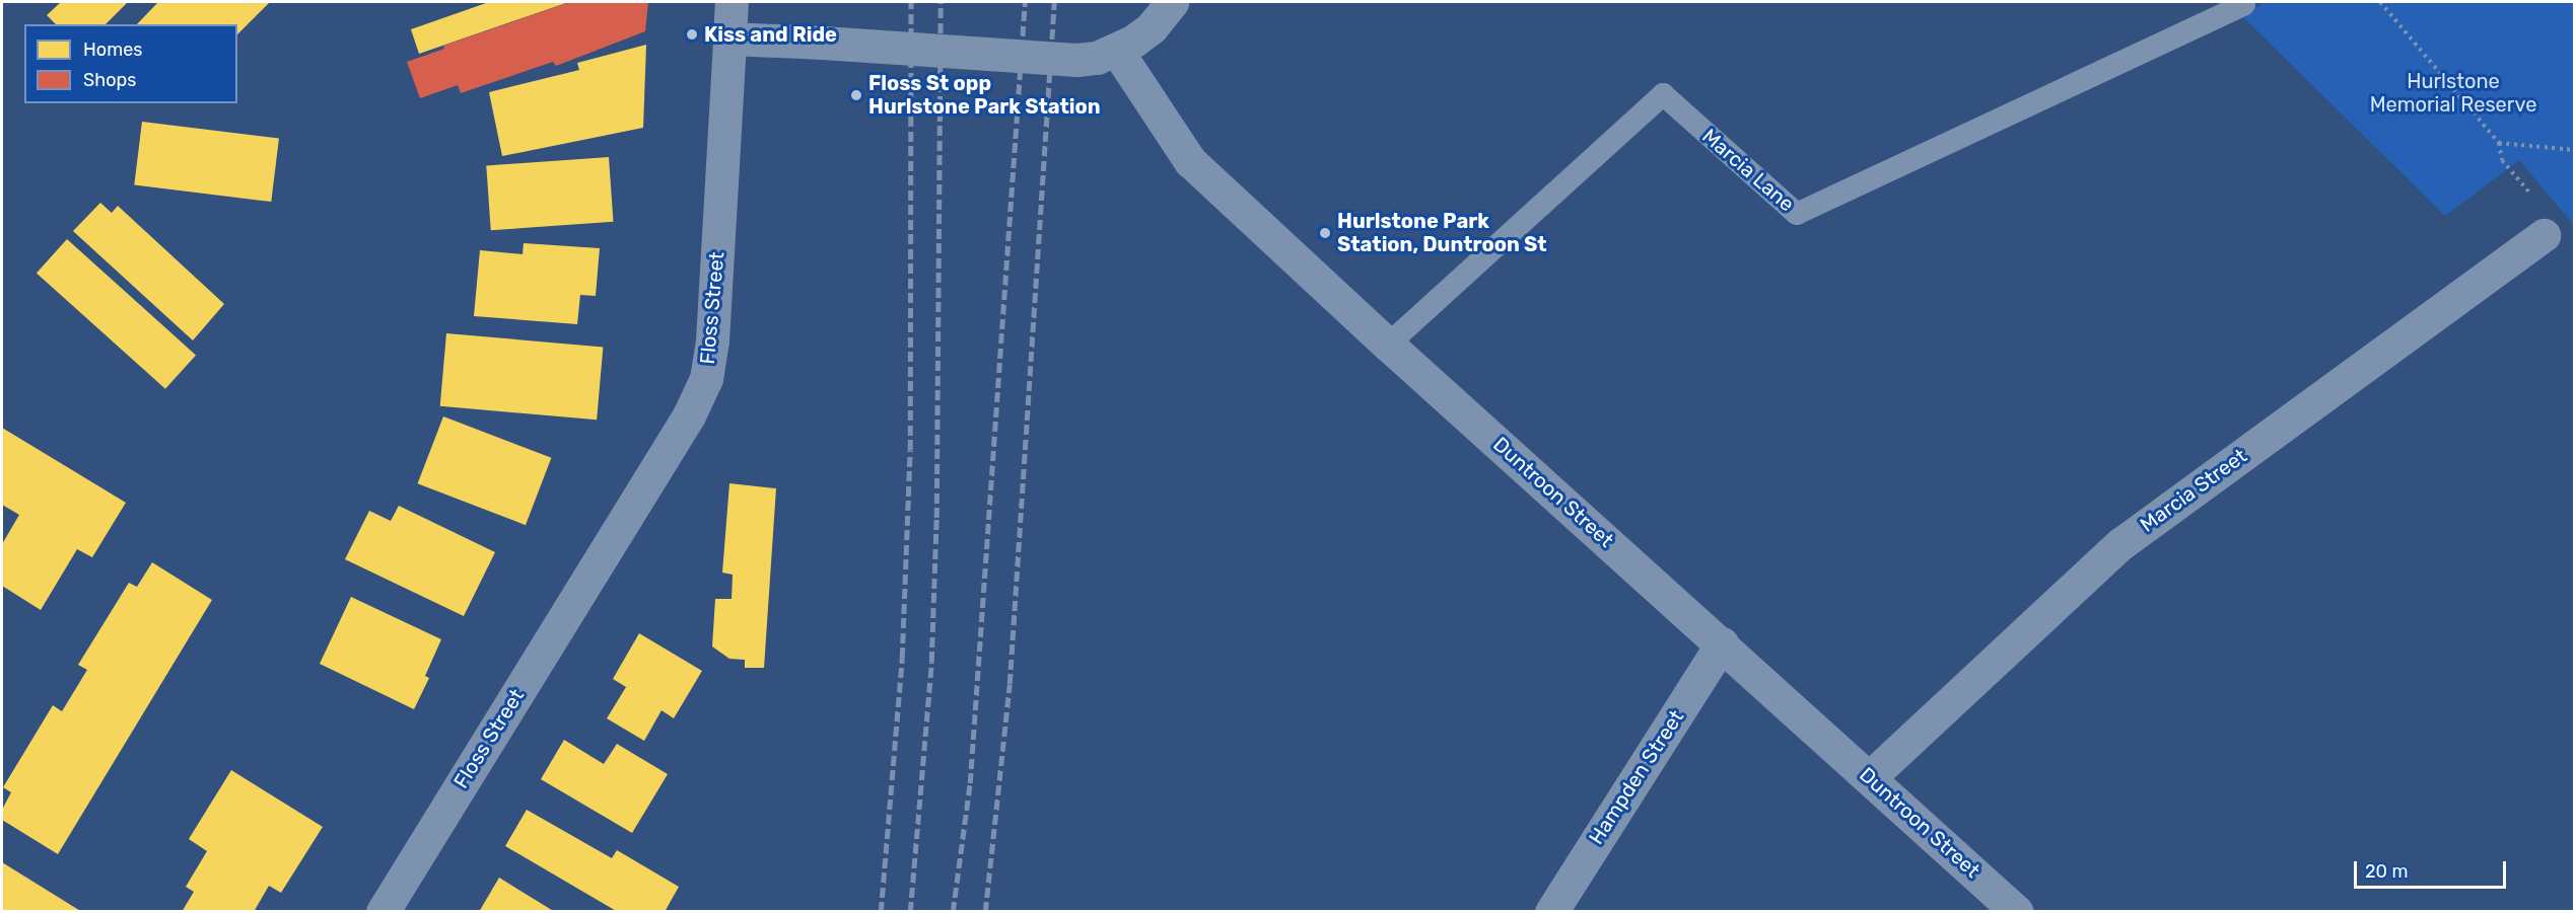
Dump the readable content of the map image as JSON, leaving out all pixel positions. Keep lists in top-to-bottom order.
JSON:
{
  "streets": {
    "street": [
      "Floss Street",
      "Marcia Street",
      "Duntroon Street",
      "Hampden Street"
    ],
    "lane": ["Marcia Lane"]
  },
  "crossings": [
    ["Marcia Lane", "Duntroon Street"],
    ["Marcia Street", "Duntroon Street"],
    ["Duntroon Street", "Hampden Street"]
  ],
  "parks": ["Hurlstone Memorial Reserve"],
  "places": ["Kiss and Ride", "Floss St opp Hurlstone Park Station", "Hurlstone Park Station, Duntroon St"],
  "legend": ["Homes", "Shops"],
  "scale_bar": "20 m"
}
